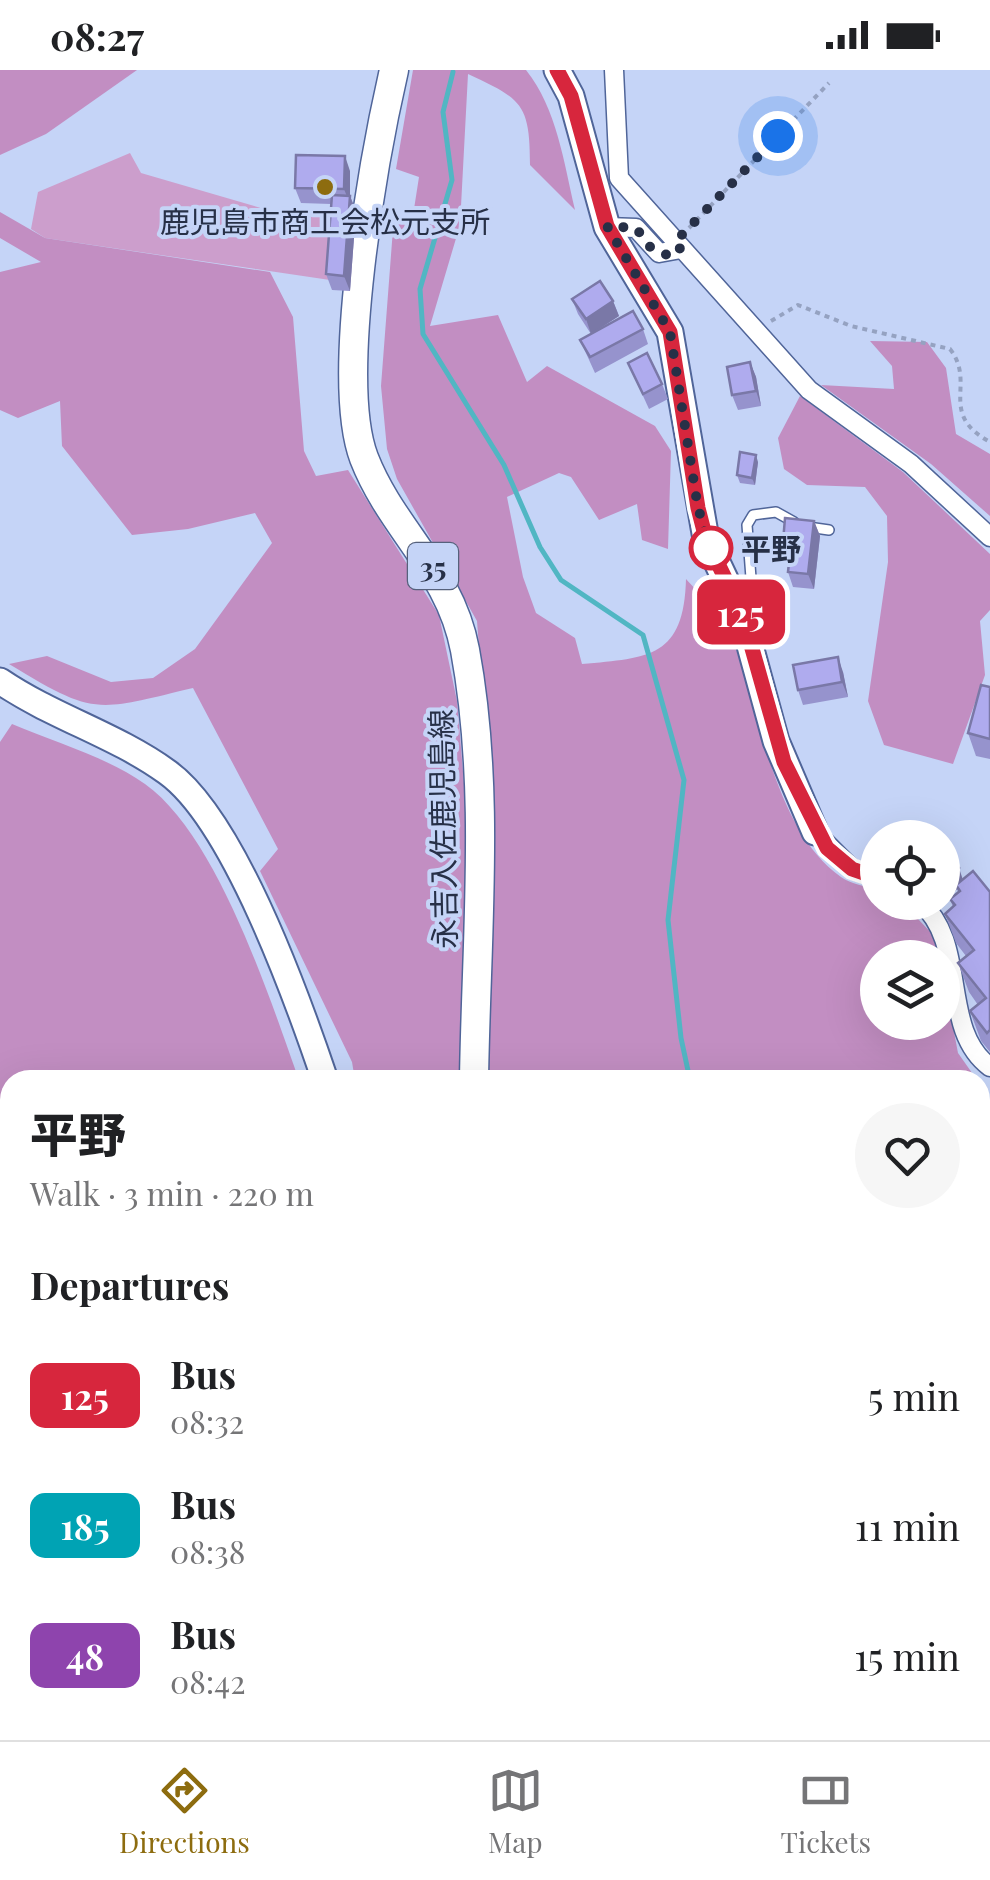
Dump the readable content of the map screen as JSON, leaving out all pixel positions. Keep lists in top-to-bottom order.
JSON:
{
  "streets": {
    "main road": ["35", "永吉入佐鹿児島線"]
  },
  "places": ["鹿児島市商工会松元支所", "平野"],
  "lines": ["bus line 125"],
  "page": {
    "status": "08:27",
    "on_map": "125",
    "heading": [
      ["平野", "Walk · 3 min · 220 m"],
      "Departures"
    ],
    "list": [
      {
        "mark": "125",
        "name": "Bus",
        "note": "08:32",
        "value": "5 min"
      },
      {
        "mark": "185",
        "name": "Bus",
        "note": "08:38",
        "value": "11 min"
      },
      {
        "mark": "48",
        "name": "Bus",
        "note": "08:42",
        "value": "15 min"
      }
    ],
    "tabs": ["Directions", "Map", "Tickets"]
  }
}
